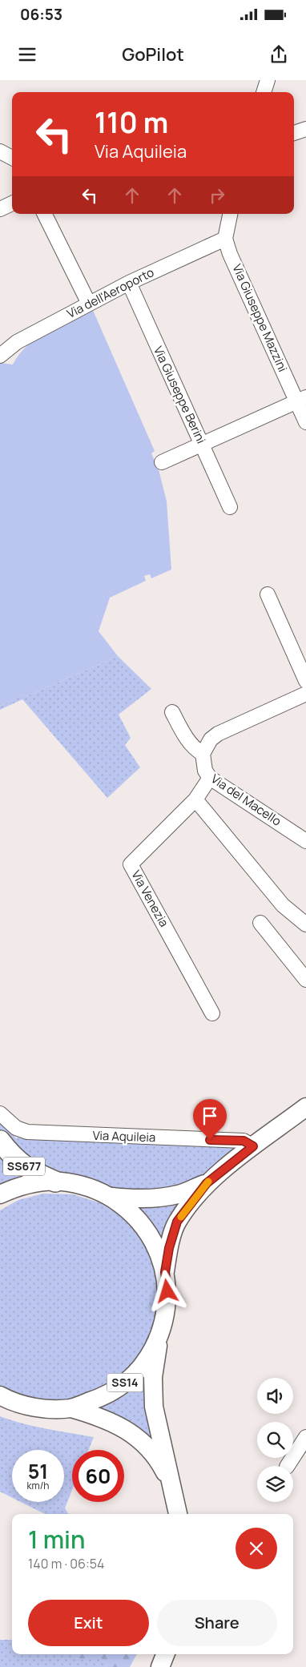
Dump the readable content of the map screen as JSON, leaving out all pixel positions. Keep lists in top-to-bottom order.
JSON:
{
  "streets": {
    "highway": ["SS677"],
    "main road": ["SS14"],
    "street": [
      "Via dell'Aeroporto",
      "Via Giuseppe Mazzini",
      "Via Giuseppe Berini",
      "Via del Macello",
      "Via Venezia",
      "Via Aquileia"
    ]
  },
  "crossings": [
    ["Via dell'Aeroporto", "Via Giuseppe Mazzini"],
    ["Via dell'Aeroporto", "Via Giuseppe Berini"],
    ["Via del Macello", "Via Venezia"],
    ["Via Aquileia", "SS14"],
    ["SS677", "SS14"]
  ],
  "page": {
    "status": "06:53",
    "header": "GoPilot",
    "turn": ["110 m", "Via Aquileia"],
    "speed": "51 km/h",
    "limit": "60",
    "heading": ["1 min", "140 m · 06:54"],
    "buttons": ["Exit", "Share"]
  }
}
